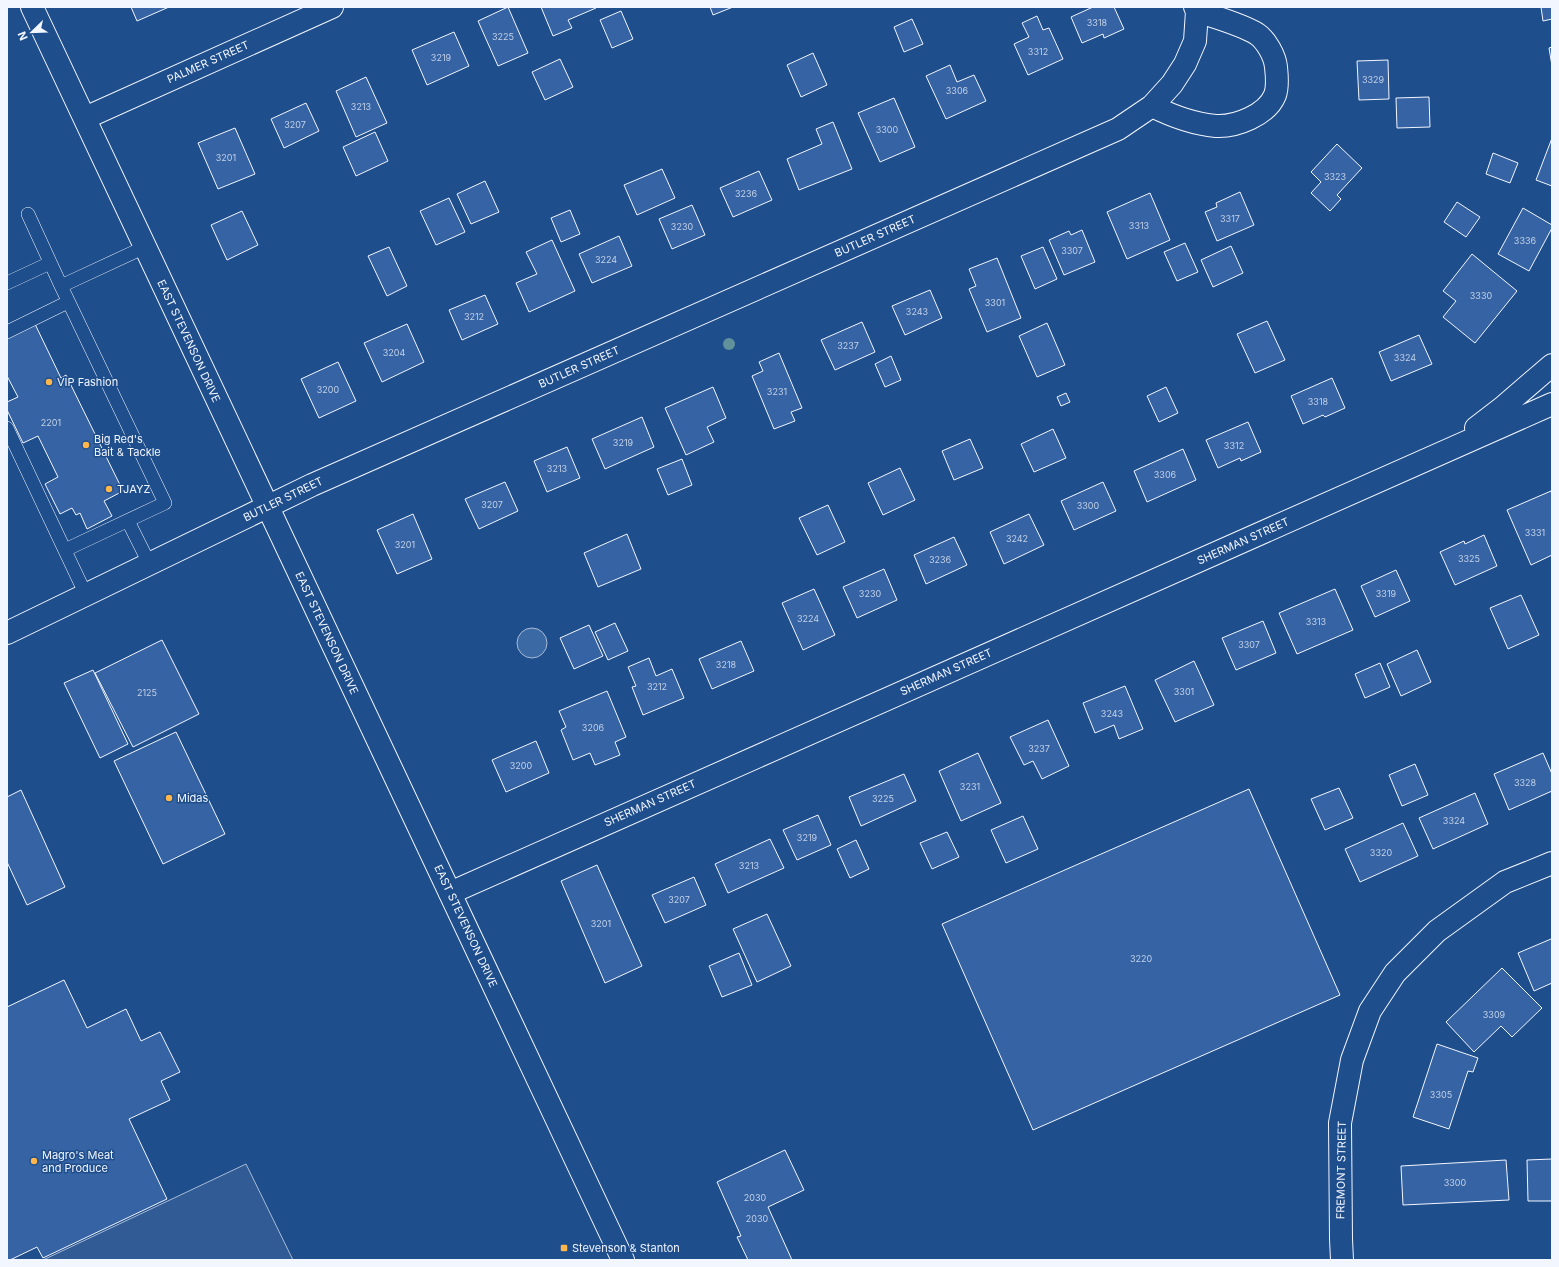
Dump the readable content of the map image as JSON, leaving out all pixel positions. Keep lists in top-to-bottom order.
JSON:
{
  "streets": {
    "street": [
      "PALMER STREET",
      "BUTLER STREET",
      "EAST STEVENSON DRIVE",
      "SHERMAN STREET",
      "FREMONT STREET"
    ]
  },
  "crossings": [
    ["PALMER STREET", "EAST STEVENSON DRIVE"],
    ["BUTLER STREET", "EAST STEVENSON DRIVE"],
    ["EAST STEVENSON DRIVE", "SHERMAN STREET"]
  ],
  "places": {
    "other": [
      "VIP Fashion",
      "Big Red's Bait & Tackle",
      "TJAYZ",
      "Midas",
      "Magro's Meat and Produce"
    ],
    "transit": ["Stevenson & Stanton"]
  },
  "house_numbers": [
    "3318",
    "3225",
    "3312",
    "3219",
    "3329",
    "3306",
    "3213",
    "3207",
    "3300",
    "3201",
    "3323",
    "3236",
    "3317",
    "3313",
    "3230",
    "3336",
    "3307",
    "3224",
    "3330",
    "3301",
    "3243",
    "3212",
    "3237",
    "3204",
    "3324",
    "3200",
    "3231",
    "3318",
    "2201",
    "3219",
    "3312",
    "3213",
    "3306",
    "3207",
    "3300",
    "3331",
    "3242",
    "3201",
    "3325",
    "3236",
    "3230",
    "3319",
    "3224",
    "3313",
    "3307",
    "3218",
    "3212",
    "3301",
    "2125",
    "3243",
    "3206",
    "3237",
    "3200",
    "3328",
    "3231",
    "3225",
    "3324",
    "3219",
    "3320",
    "3213",
    "3207",
    "3201",
    "3220",
    "3309",
    "3305",
    "3300",
    "2030",
    "2030"
  ],
  "north": "bottom left"
}
